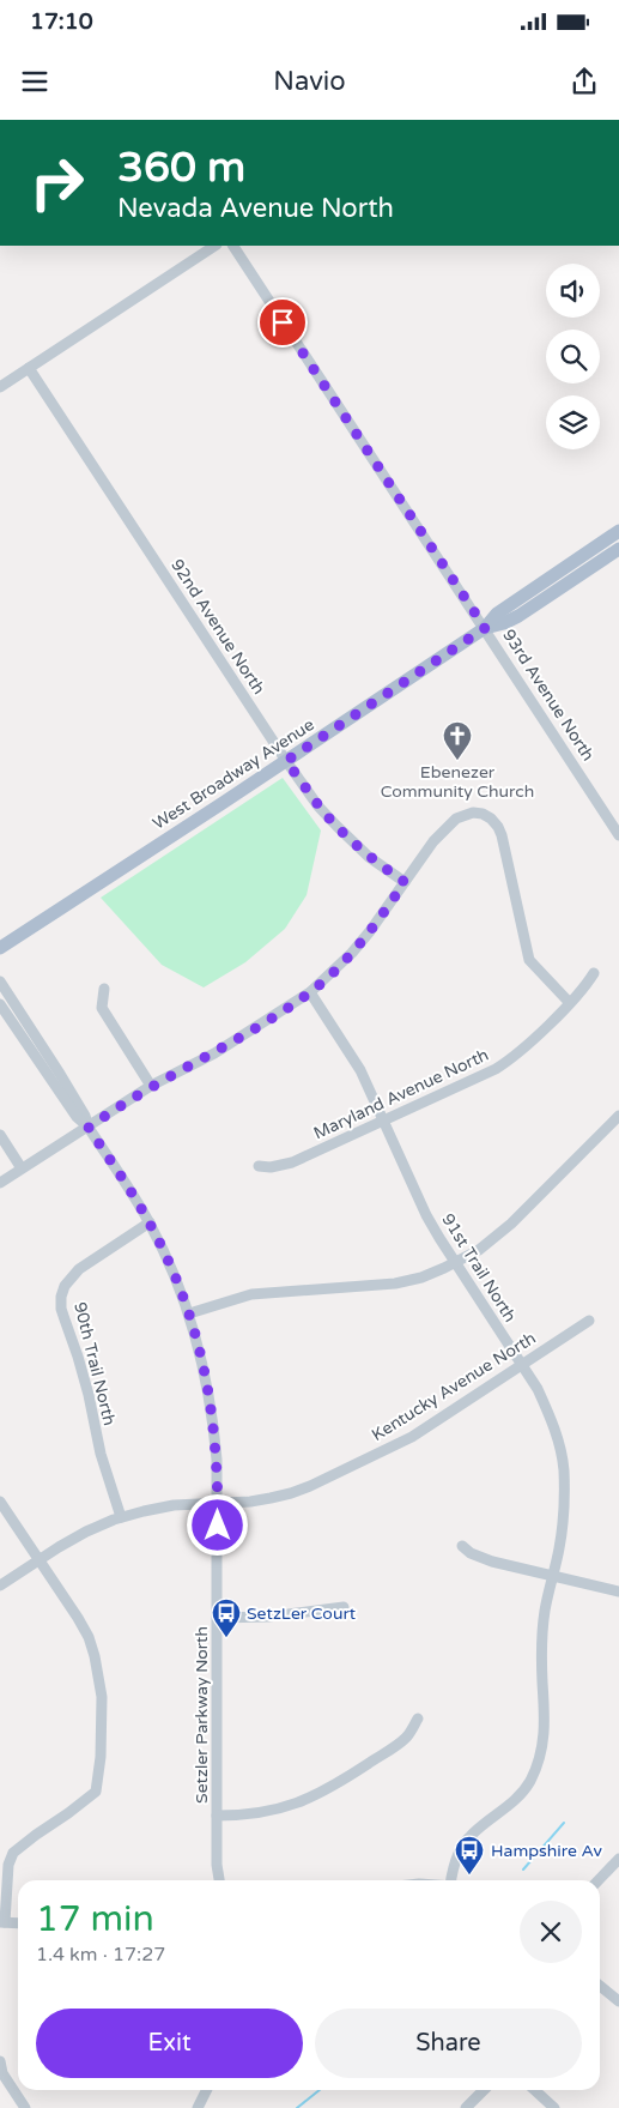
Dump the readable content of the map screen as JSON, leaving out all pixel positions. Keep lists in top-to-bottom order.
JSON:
{
  "streets": {
    "main road": ["West Broadway Avenue"],
    "street": [
      "92nd Avenue North",
      "93rd Avenue North",
      "Maryland Avenue North",
      "91st Trail North",
      "90th Trail North",
      "Kentucky Avenue North",
      "Setzler Parkway North"
    ]
  },
  "crossings": [
    ["92nd Avenue North", "West Broadway Avenue"],
    ["93rd Avenue North", "West Broadway Avenue"],
    ["Maryland Avenue North", "91st Trail North"],
    ["91st Trail North", "Kentucky Avenue North"],
    ["90th Trail North", "Kentucky Avenue North"],
    ["90th Trail North", "Setzler Parkway North"],
    ["Kentucky Avenue North", "Setzler Parkway North"]
  ],
  "places": {
    "church": ["Ebenezer Community Church"],
    "bus stop": ["SetzLer Court", "Hampshire Av"]
  },
  "page": {
    "status": "17:10",
    "header": "Navio",
    "turn": ["360 m", "Nevada Avenue North"],
    "heading": ["17 min", "1.4 km · 17:27"],
    "buttons": ["Exit", "Share"]
  }
}
